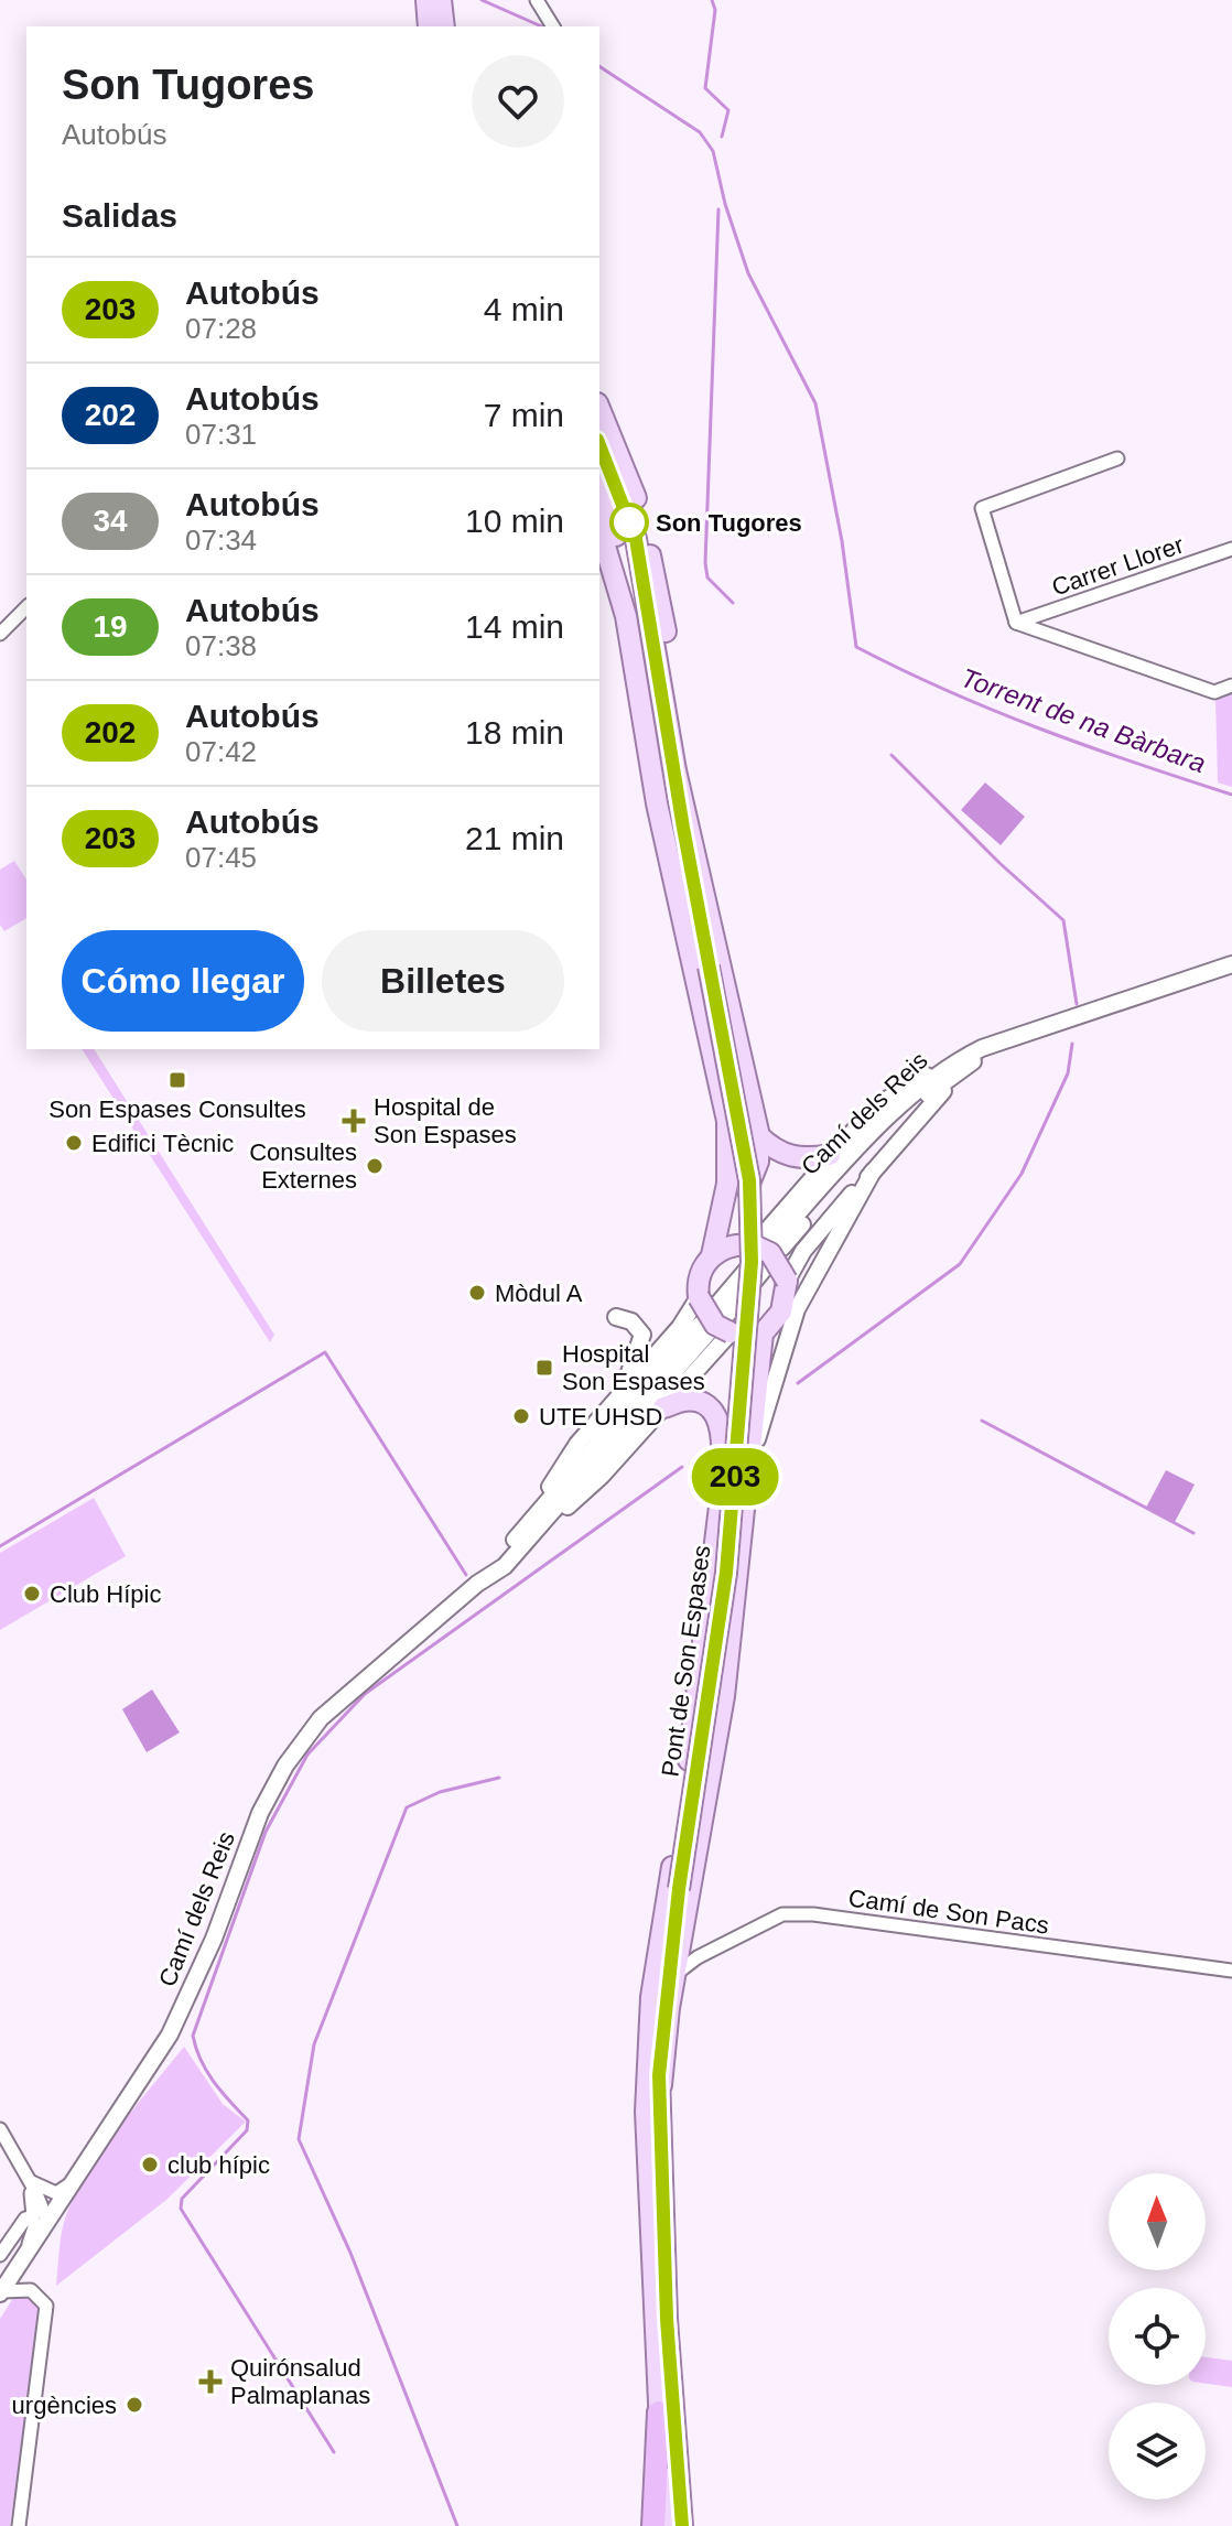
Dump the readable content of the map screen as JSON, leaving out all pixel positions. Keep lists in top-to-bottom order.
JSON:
{
  "streets": {
    "main road": ["Pont de Son Espases"],
    "street": ["Carrer Llorer", "Camí dels Reis", "Camí de Son Pacs"]
  },
  "water": ["Torrent de na Bàrbara"],
  "places": {
    "other": [
      "Son Tugores",
      "Edifici Tècnic",
      "Consultes Externes",
      "Mòdul A",
      "UTE UHSD",
      "Club Hípic",
      "club hípic",
      "urgències"
    ],
    "transit": ["Son Espases Consultes", "Hospital Son Espases"],
    "health": ["Hospital de Son Espases", "Quirónsalud Palmaplanas"]
  },
  "lines": ["bus line 203"],
  "north": "top",
  "page": {
    "on_map": "203",
    "heading": [
      ["Son Tugores", "Autobús"],
      "Salidas"
    ],
    "list": [
      {
        "mark": "203",
        "name": "Autobús",
        "note": "07:28",
        "value": "4 min"
      },
      {
        "mark": "202",
        "name": "Autobús",
        "note": "07:31",
        "value": "7 min"
      },
      {
        "mark": "34",
        "name": "Autobús",
        "note": "07:34",
        "value": "10 min"
      },
      {
        "mark": "19",
        "name": "Autobús",
        "note": "07:38",
        "value": "14 min"
      },
      {
        "mark": "202",
        "name": "Autobús",
        "note": "07:42",
        "value": "18 min"
      },
      {
        "mark": "203",
        "name": "Autobús",
        "note": "07:45",
        "value": "21 min"
      }
    ],
    "buttons": ["Cómo llegar", "Billetes"]
  }
}
